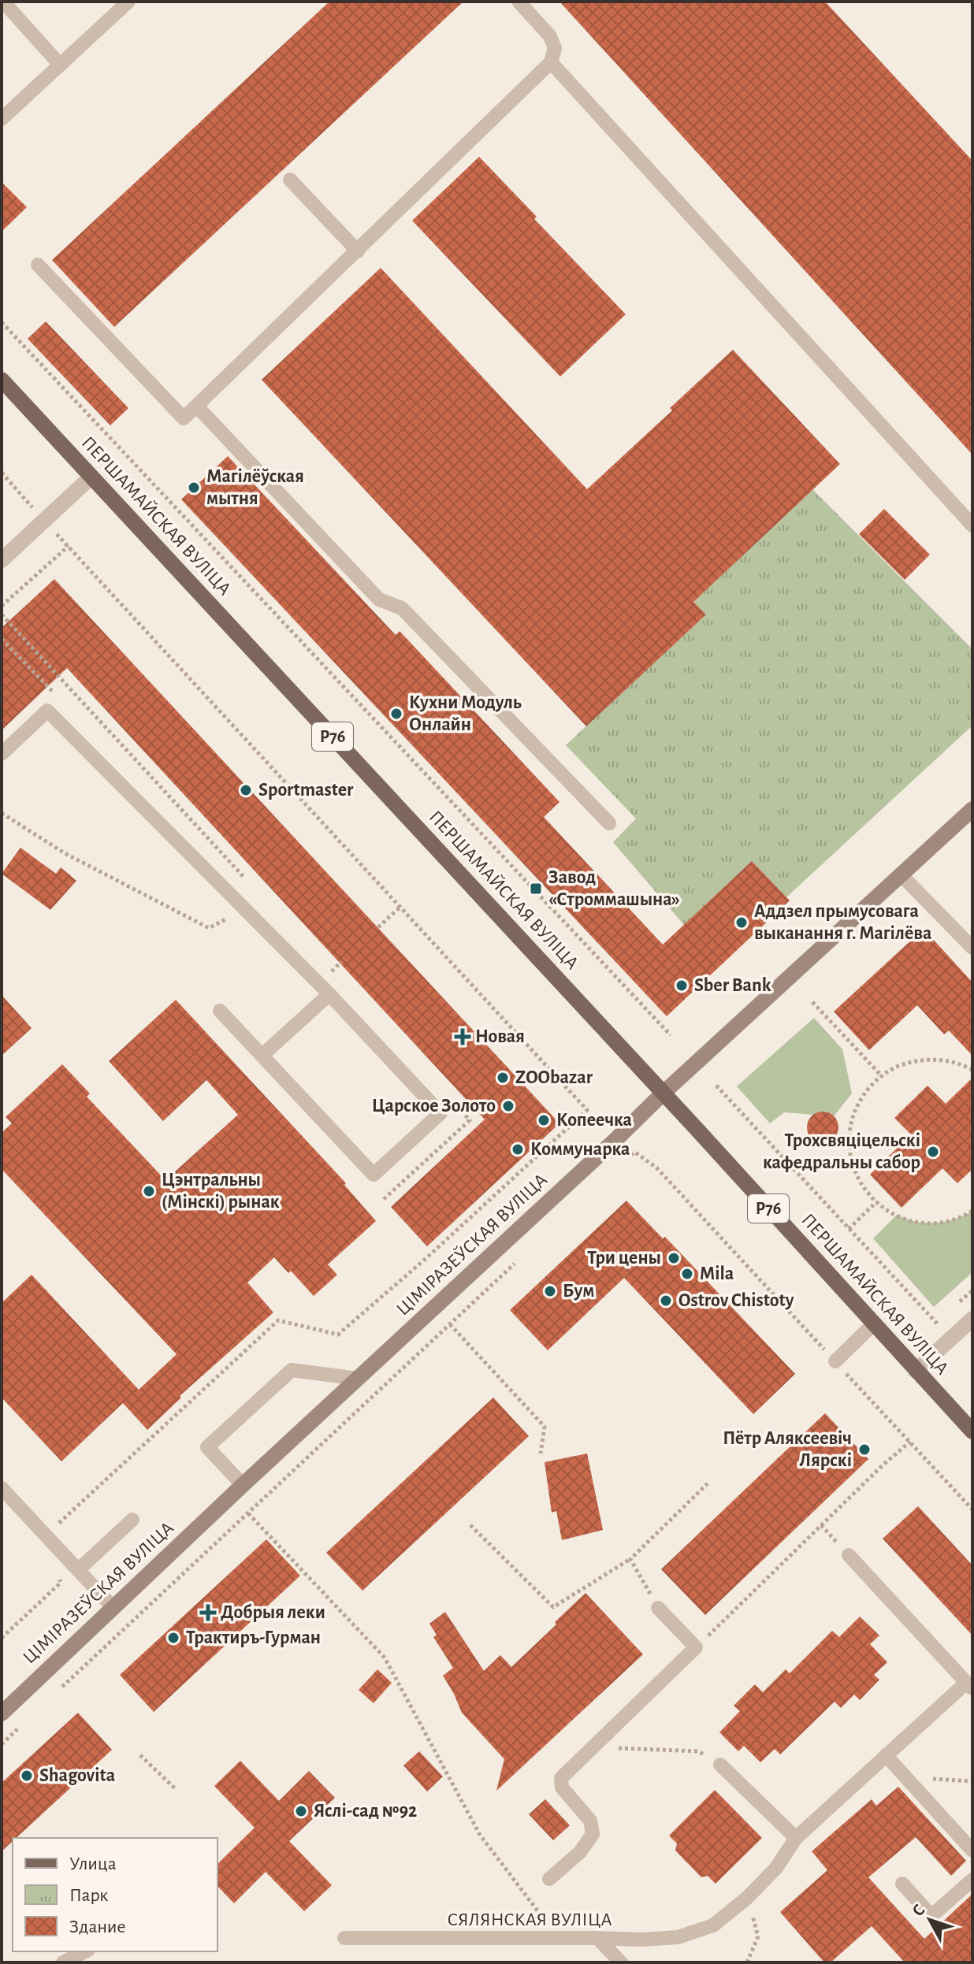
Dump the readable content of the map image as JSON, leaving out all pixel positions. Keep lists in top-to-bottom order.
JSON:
{
  "streets": {
    "main road": ["ПЕРШАМАЙСКАЯ ВУЛІЦА", "Р76", "ЦІМІРАЗЕЎСКАЯ ВУЛІЦА"],
    "lane": ["СЯЛЯНСКАЯ ВУЛІЦА"]
  },
  "crossings": [
    ["ПЕРШАМАЙСКАЯ ВУЛІЦА", "ЦІМІРАЗЕЎСКАЯ ВУЛІЦА"]
  ],
  "places": {
    "other": [
      "Магілёўская мытня",
      "Кухни Модуль Онлайн",
      "Sportmaster",
      "Аддзел прымусовага выканання г. Магілёва",
      "Sber Bank",
      "ZOObazar",
      "Царское Золото",
      "Копеечка",
      "Коммунарка",
      "Трохсвяціцельскі кафедральны сабор",
      "Цэнтральны (Мінскі) рынак",
      "Три цены",
      "Mila",
      "Бум",
      "Ostrov Chistoty",
      "Пётр Аляксеевіч Лярскі",
      "Трактиръ-Гурман",
      "Shagovita",
      "Яслі-сад №92"
    ],
    "transit": ["Завод «Строммашына»"],
    "health": ["Новая", "Добрыя леки"]
  },
  "legend": ["Улица", "Парк", "Здание"],
  "north": "top left"
}
